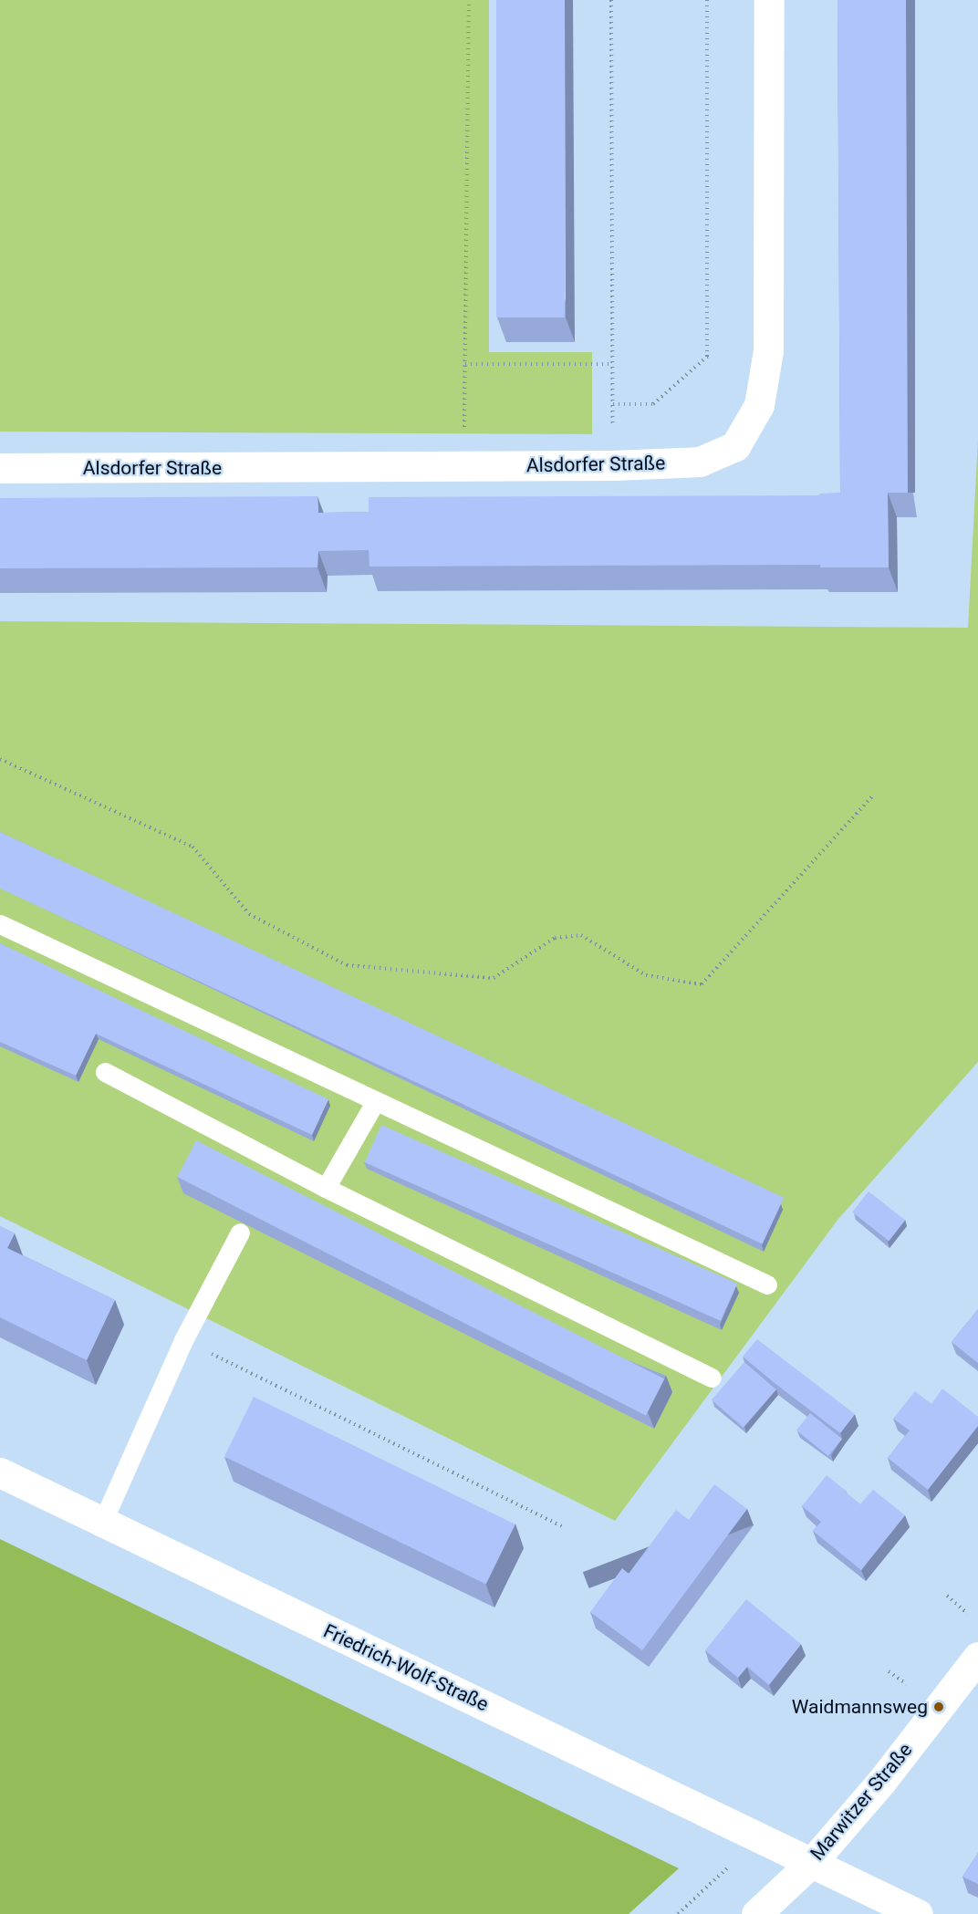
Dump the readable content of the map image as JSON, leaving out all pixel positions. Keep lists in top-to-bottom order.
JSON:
{
  "streets": {
    "street": ["Alsdorfer Straße", "Friedrich-Wolf-Straße", "Marwitzer Straße"]
  },
  "crossings": [
    ["Friedrich-Wolf-Straße", "Marwitzer Straße"]
  ],
  "places": ["Waidmannsweg"]
}
